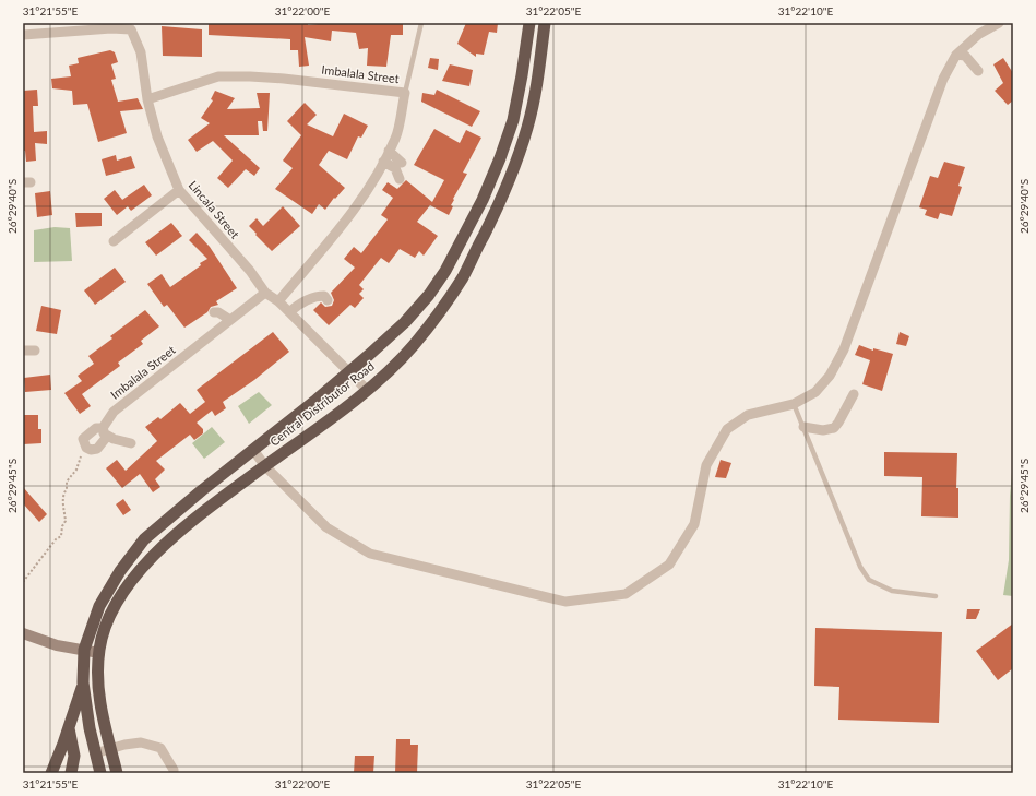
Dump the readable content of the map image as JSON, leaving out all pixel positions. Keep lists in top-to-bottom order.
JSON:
{
  "streets": {
    "highway": ["Central Distributor Road"],
    "street": ["Imbalala Street", "Lincala Street"]
  },
  "crossings": [
    ["Imbalala Street", "Lincala Street"],
    ["Lincala Street", "Central Distributor Road"]
  ],
  "coordinates": [
    "31°21'55\"E",
    "31°22'00\"E",
    "31°22'05\"E",
    "31°22'10\"E",
    "26°29'40\"S",
    "26°29'45\"S"
  ]
}
